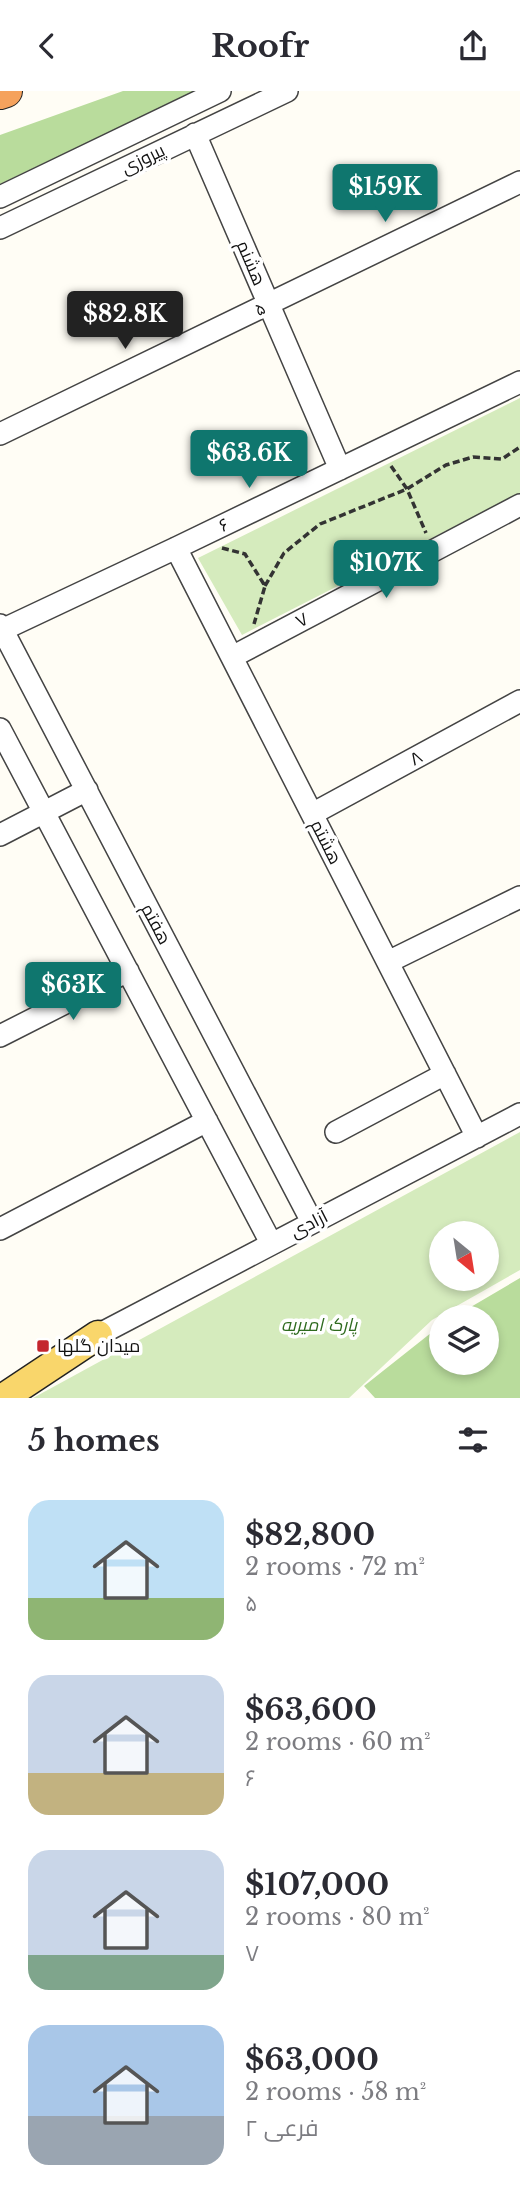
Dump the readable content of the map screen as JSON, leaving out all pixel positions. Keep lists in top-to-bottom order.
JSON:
{
  "streets": {
    "main road": ["آزادی"],
    "street": [
      "پیروزی",
      "هشنم",
      "۵",
      "۶",
      "۷",
      "۸",
      "هشتم",
      "هفتم"
    ]
  },
  "crossings": [
    ["پیروزی", "هشنم"],
    ["هشنم", "۵"],
    ["هشنم", "۶"],
    ["۶", "هشتم"],
    ["۶", "هفتم"],
    ["۷", "هشتم"],
    ["۸", "هشتم"],
    ["هشتم", "آزادی"],
    ["هفتم", "آزادی"]
  ],
  "parks": ["پارک امیریه"],
  "places": {
    "transit": ["میدان گلها"]
  },
  "north": "bottom right",
  "page": {
    "header": "Roofr",
    "price": [
      "$159K",
      "$82.8K",
      "$63.6K",
      "$107K",
      "$63K"
    ],
    "heading": "5 homes",
    "list": [
      {
        "name": "$82,800",
        "note": "2 rooms · 72 m² · ۵"
      },
      {
        "name": "$63,600",
        "note": "2 rooms · 60 m² · ۶"
      },
      {
        "name": "$107,000",
        "note": "2 rooms · 80 m² · ۷"
      },
      {
        "name": "$63,000",
        "note": "2 rooms · 58 m² · فرعی ۲"
      }
    ]
  }
}
